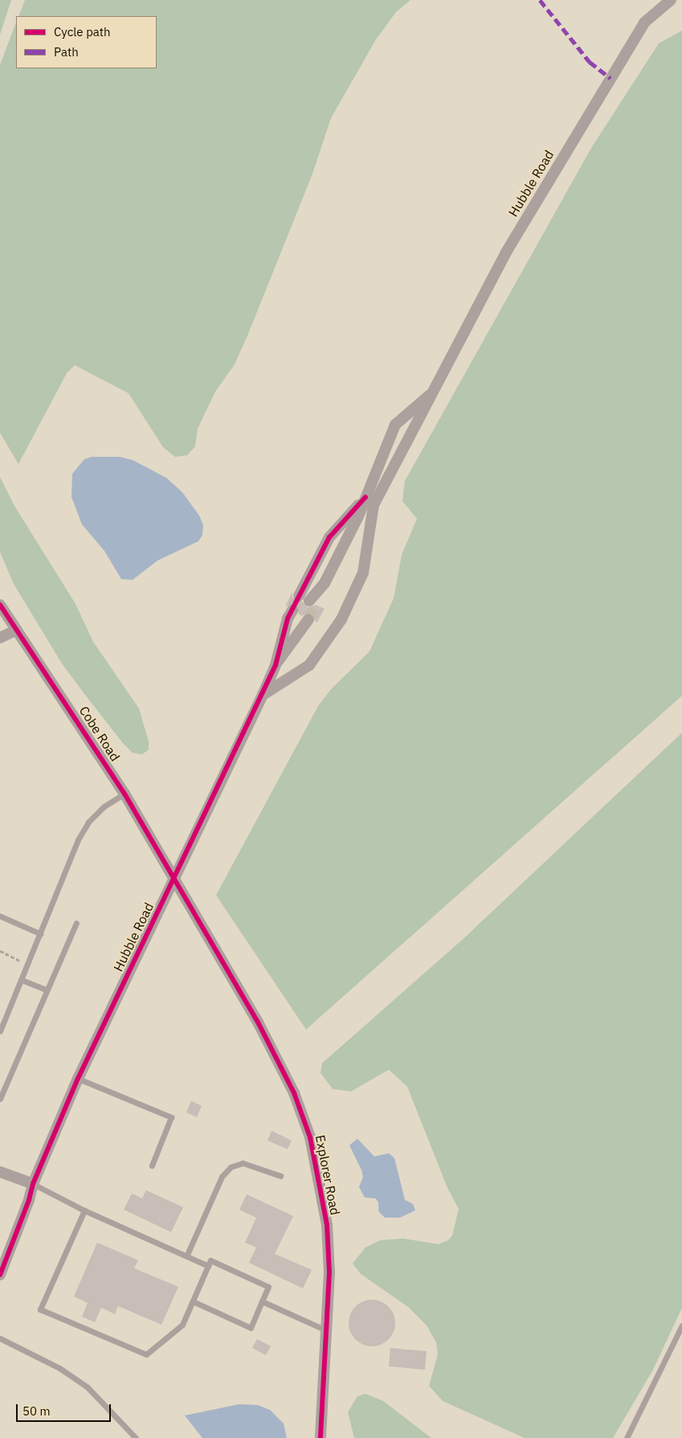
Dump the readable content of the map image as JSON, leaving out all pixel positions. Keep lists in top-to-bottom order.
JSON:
{
  "streets": {
    "street": ["Hubble Road", "Cobe Road", "Explorer Road"]
  },
  "crossings": [
    ["Hubble Road", "Cobe Road"],
    ["Hubble Road", "Explorer Road"],
    ["Cobe Road", "Explorer Road"]
  ],
  "legend": ["Cycle path", "Path"],
  "scale_bar": "50 m"
}
